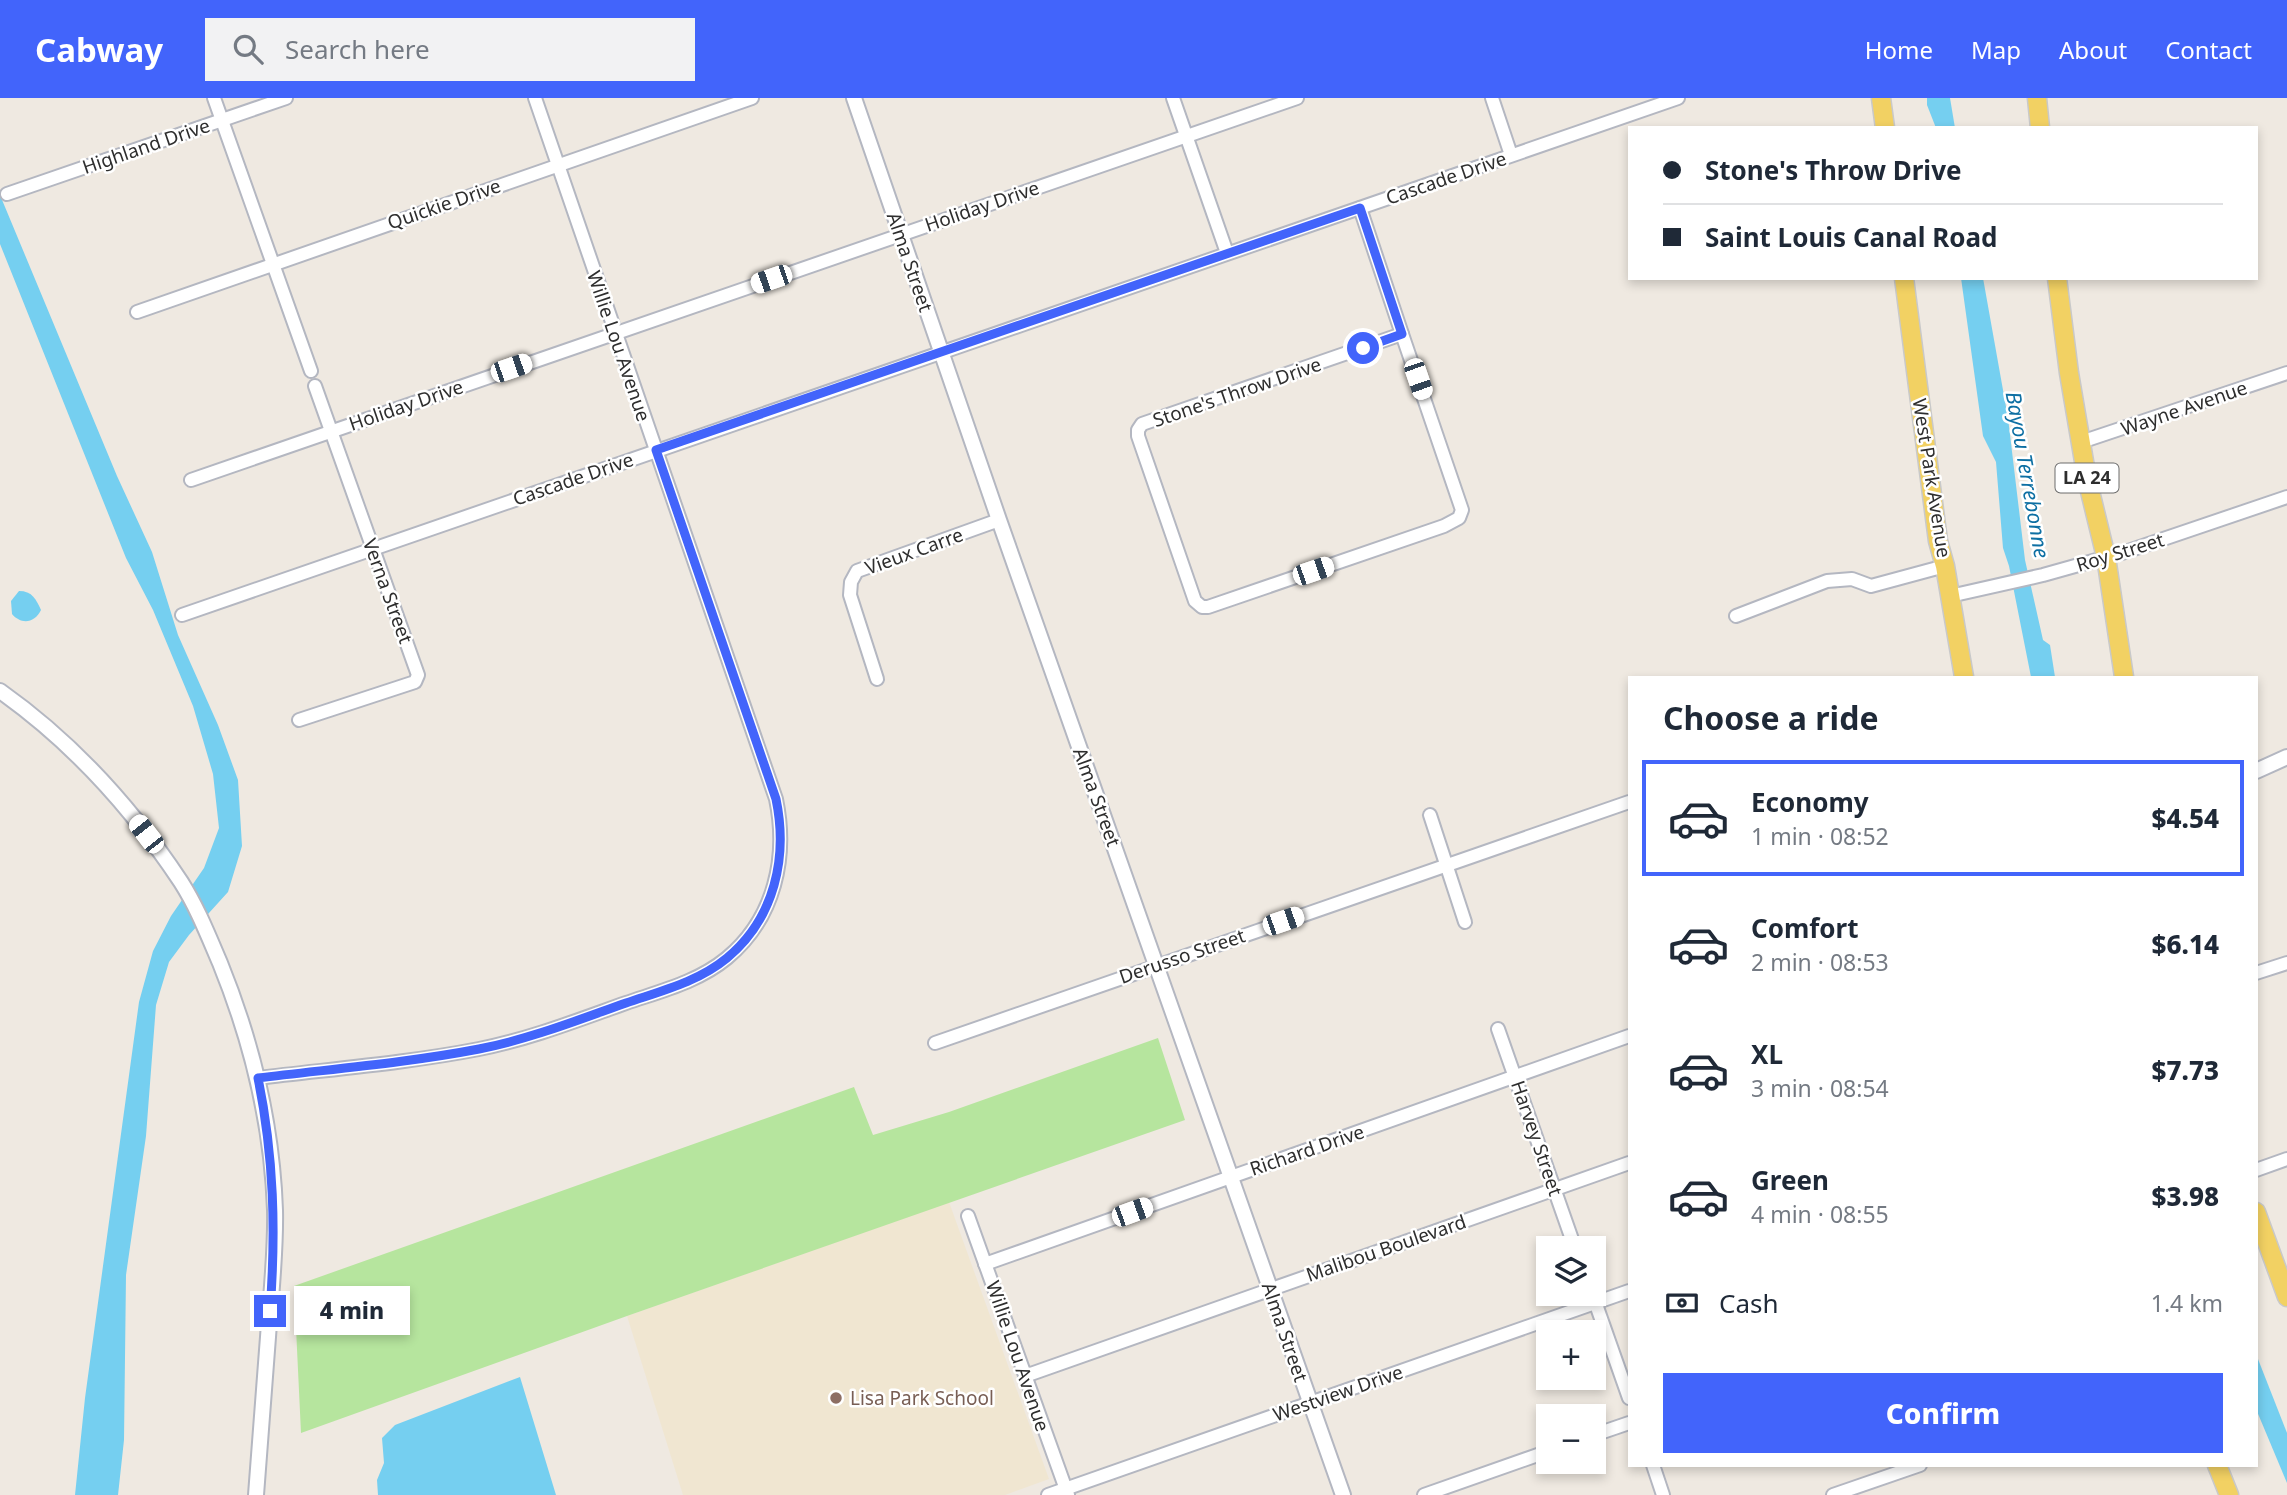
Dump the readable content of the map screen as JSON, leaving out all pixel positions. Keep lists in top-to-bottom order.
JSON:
{
  "streets": {
    "main road": ["West Park Avenue", "LA 24"],
    "street": [
      "Highland Drive",
      "Cascade Drive",
      "Quickie Drive",
      "Holiday Drive",
      "Alma Street",
      "Willie Lou Avenue",
      "Stone's Throw Drive",
      "Wayne Avenue",
      "Vieux Carre",
      "Roy Street",
      "Verna Street",
      "Derusso Street",
      "Harvey Street",
      "Richard Drive",
      "Malibou Boulevard",
      "Westview Drive"
    ]
  },
  "crossings": [
    ["Cascade Drive", "Alma Street"],
    ["Cascade Drive", "Willie Lou Avenue"],
    ["Cascade Drive", "Stone's Throw Drive"],
    ["Cascade Drive", "Verna Street"],
    ["Quickie Drive", "Willie Lou Avenue"],
    ["Holiday Drive", "Alma Street"],
    ["Holiday Drive", "Willie Lou Avenue"],
    ["Holiday Drive", "Verna Street"],
    ["Alma Street", "Vieux Carre"],
    ["Alma Street", "Derusso Street"],
    ["Alma Street", "Richard Drive"],
    ["Alma Street", "Malibou Boulevard"],
    ["Alma Street", "Westview Drive"],
    ["Willie Lou Avenue", "Richard Drive"],
    ["Willie Lou Avenue", "Malibou Boulevard"],
    ["Willie Lou Avenue", "Westview Drive"],
    ["Wayne Avenue", "LA 24"],
    ["West Park Avenue", "Roy Street"],
    ["LA 24", "Roy Street"],
    ["Harvey Street", "Richard Drive"],
    ["Harvey Street", "Malibou Boulevard"]
  ],
  "water": ["Bayou Terrebonne"],
  "places": ["Lisa Park School"],
  "page": {
    "header": "Cabway",
    "search": "Search here",
    "nav": [
      "Home",
      "Map",
      "About",
      "Contact"
    ],
    "banner": ["Stone's Throw Drive", "Saint Louis Canal Road"],
    "heading": "Choose a ride",
    "list": [
      {
        "name": "Economy",
        "note": "1 min · 08:52",
        "value": "$4.54"
      },
      {
        "name": "Comfort",
        "note": "2 min · 08:53",
        "value": "$6.14"
      },
      {
        "name": "XL",
        "note": "3 min · 08:54",
        "value": "$7.73"
      },
      {
        "name": "Green",
        "note": "4 min · 08:55",
        "value": "$3.98"
      }
    ],
    "map_buttons": ["+", "−"],
    "pay": ["Cash", "1.4 km"],
    "bubble": "4 min",
    "buttons": "Confirm"
  }
}
